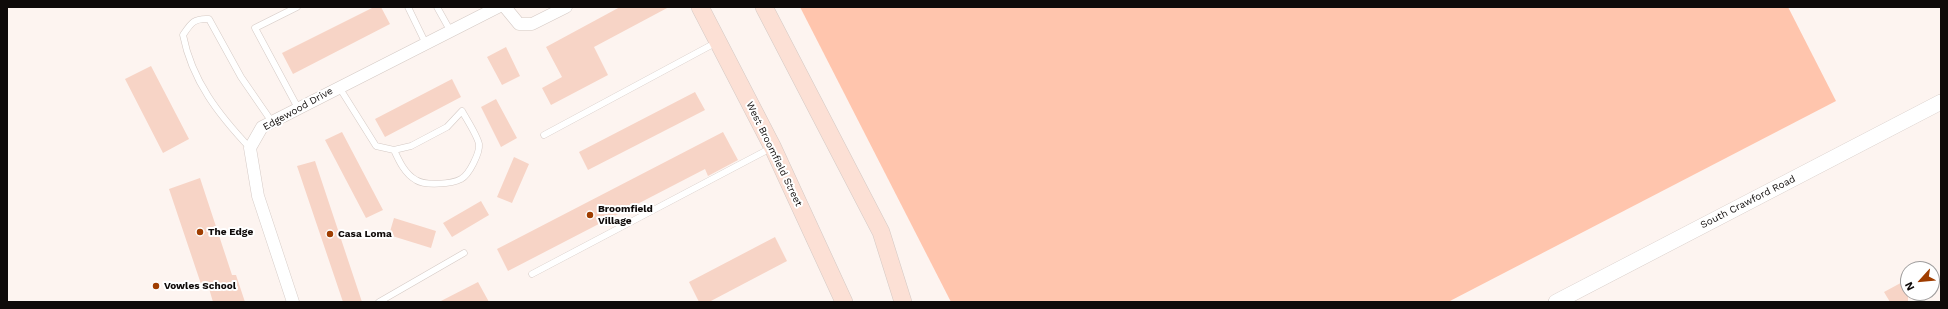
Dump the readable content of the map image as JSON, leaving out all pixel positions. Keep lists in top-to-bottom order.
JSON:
{
  "streets": {
    "main road": ["West Broomfield Street"],
    "street": ["Edgewood Drive", "South Crawford Road"]
  },
  "places": [
    "Broomfield Village",
    "The Edge",
    "Casa Loma",
    "Vowles School"
  ],
  "north": "bottom left"
}
